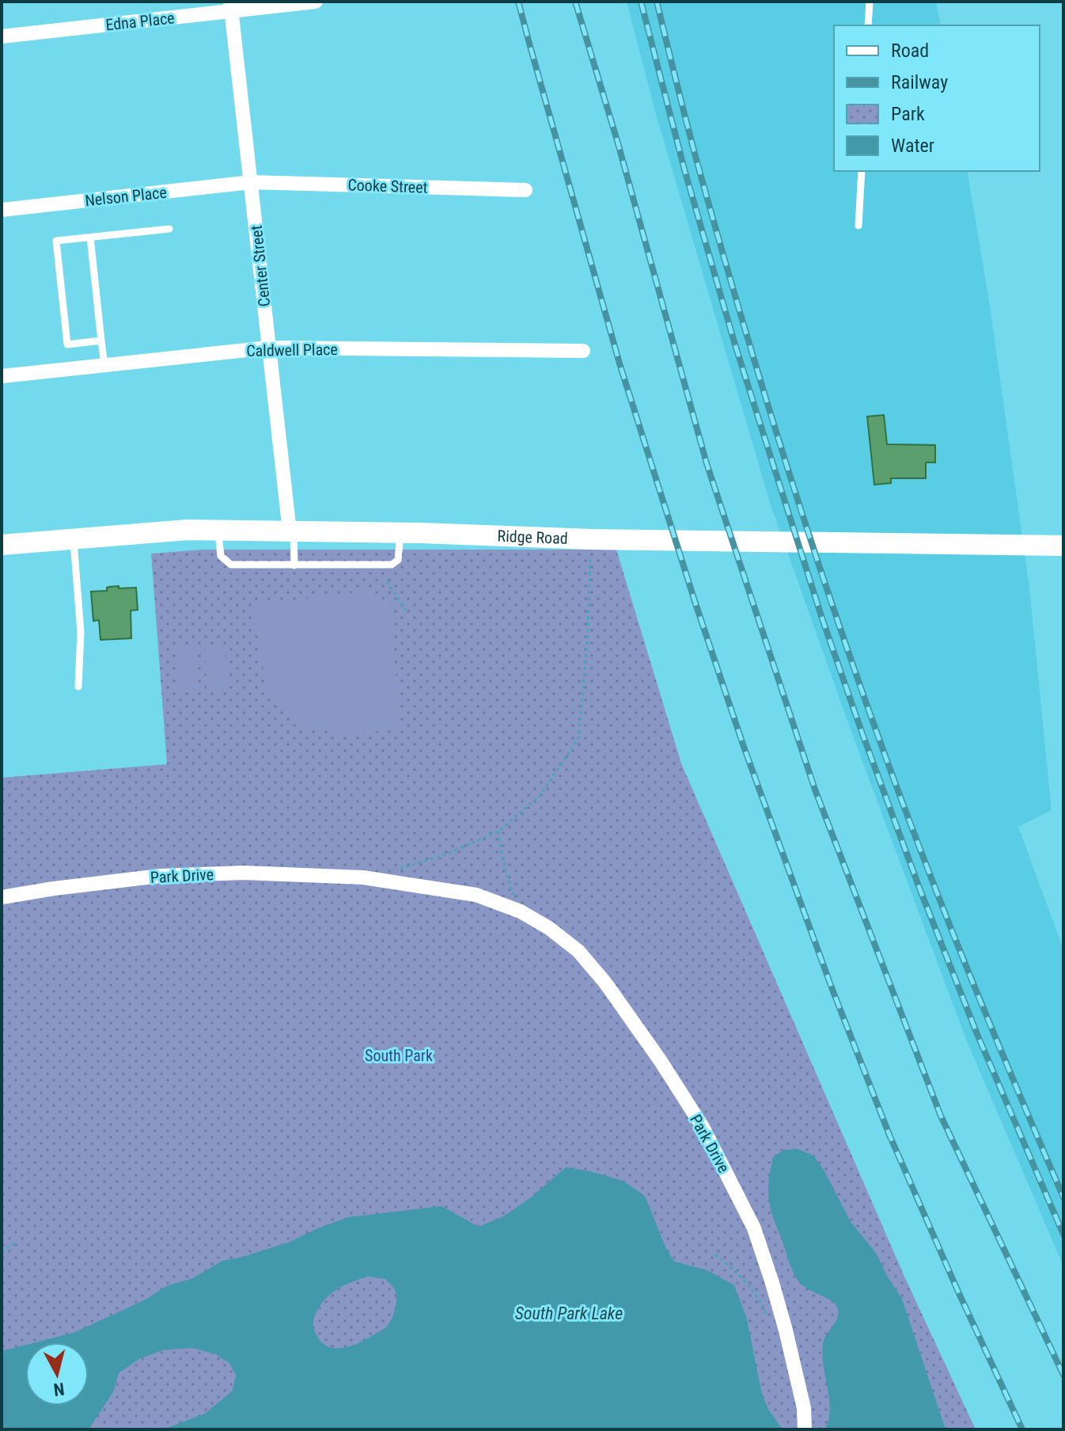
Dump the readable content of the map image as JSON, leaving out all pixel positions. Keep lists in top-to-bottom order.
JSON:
{
  "streets": {
    "main road": ["Ridge Road"],
    "street": [
      "Edna Place",
      "Cooke Street",
      "Nelson Place",
      "Center Street",
      "Caldwell Place",
      "Park Drive"
    ]
  },
  "crossings": [
    ["Edna Place", "Center Street"],
    ["Cooke Street", "Nelson Place"],
    ["Cooke Street", "Center Street"],
    ["Nelson Place", "Center Street"],
    ["Center Street", "Caldwell Place"],
    ["Center Street", "Ridge Road"]
  ],
  "water": ["South Park Lake"],
  "parks": ["South Park"],
  "legend": [
    "Road",
    "Railway",
    "Park",
    "Water"
  ],
  "north": "bottom"
}
